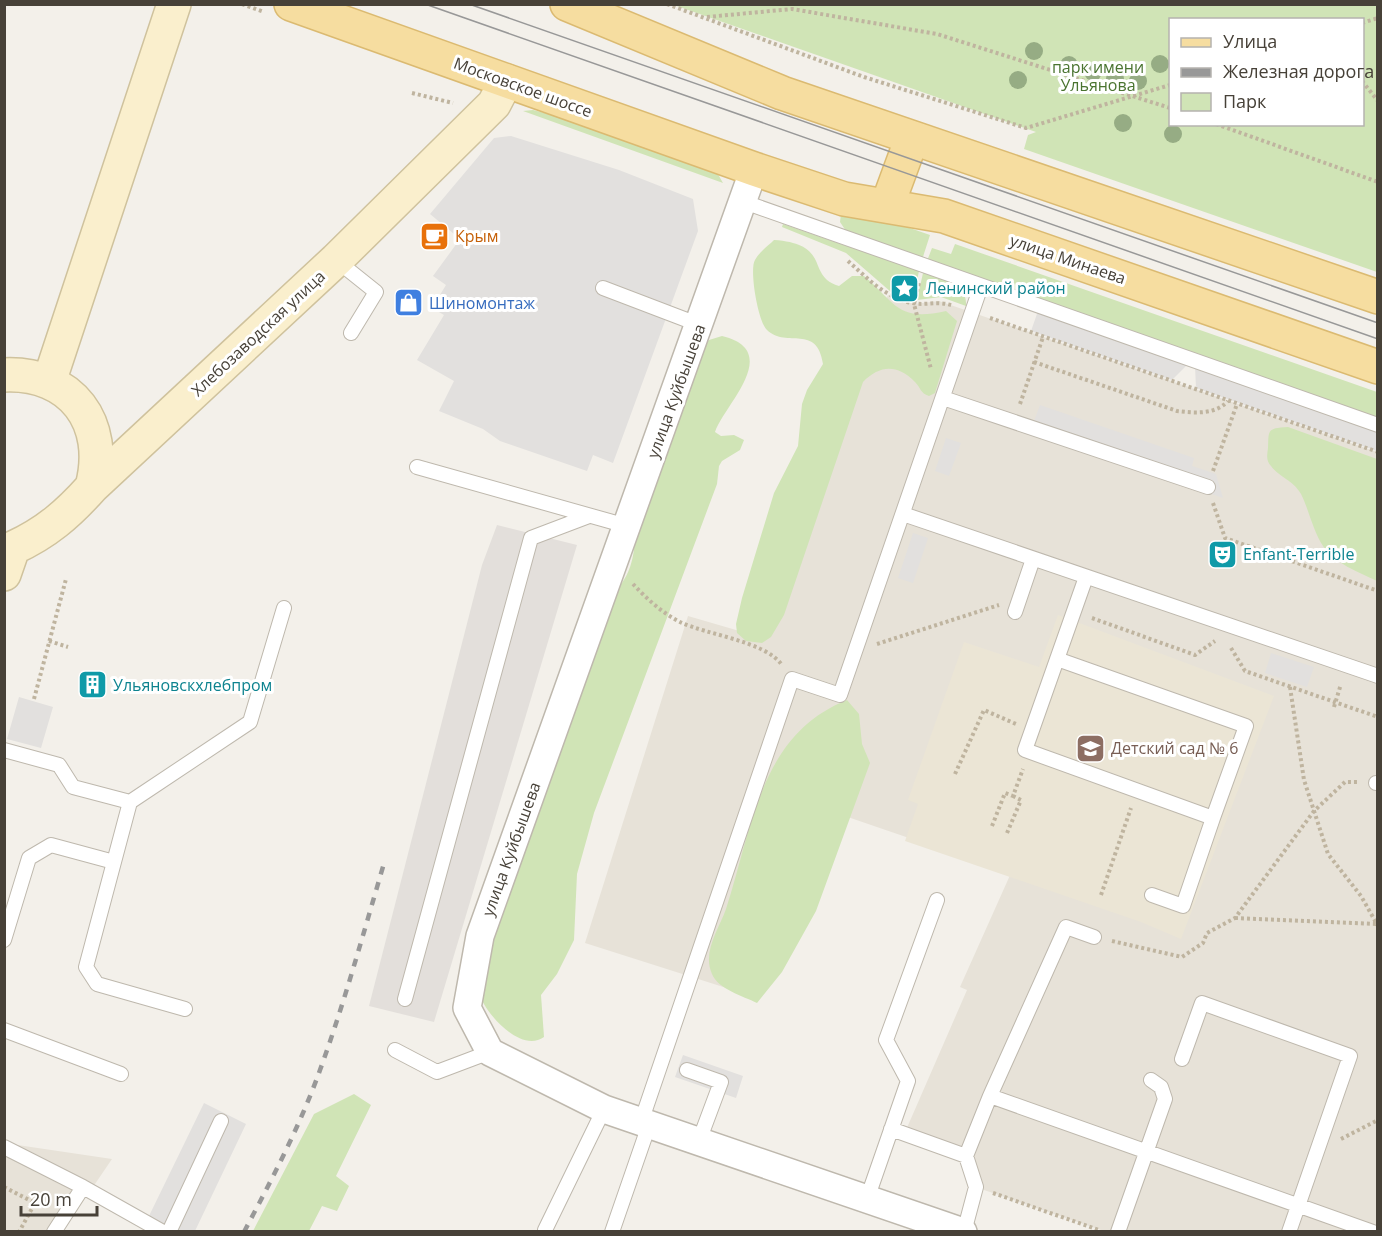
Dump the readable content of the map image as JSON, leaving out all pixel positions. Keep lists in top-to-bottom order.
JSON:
{
  "streets": {
    "main road": ["Московское шоссе", "улица Минаева"],
    "street": ["Хлебозаводская улица", "улица Куйбышева"]
  },
  "crossings": [
    ["Московское шоссе", "улица Минаева"],
    ["Московское шоссе", "Хлебозаводская улица"],
    ["Московское шоссе", "улица Куйбышева"],
    ["улица Минаева", "улица Куйбышева"]
  ],
  "parks": ["парк имени Ульянова"],
  "places": {
    "cafe": ["Крым"],
    "place": ["Ленинский район"],
    "shop": ["Шиномонтаж"],
    "theatre": ["Enfant-Terrible"],
    "building": ["Ульяновскхлебпром"],
    "school or university": ["Детский сад № 6"]
  },
  "legend": ["Улица", "Железная дорога", "Парк"],
  "scale_bar": "20 m"
}
